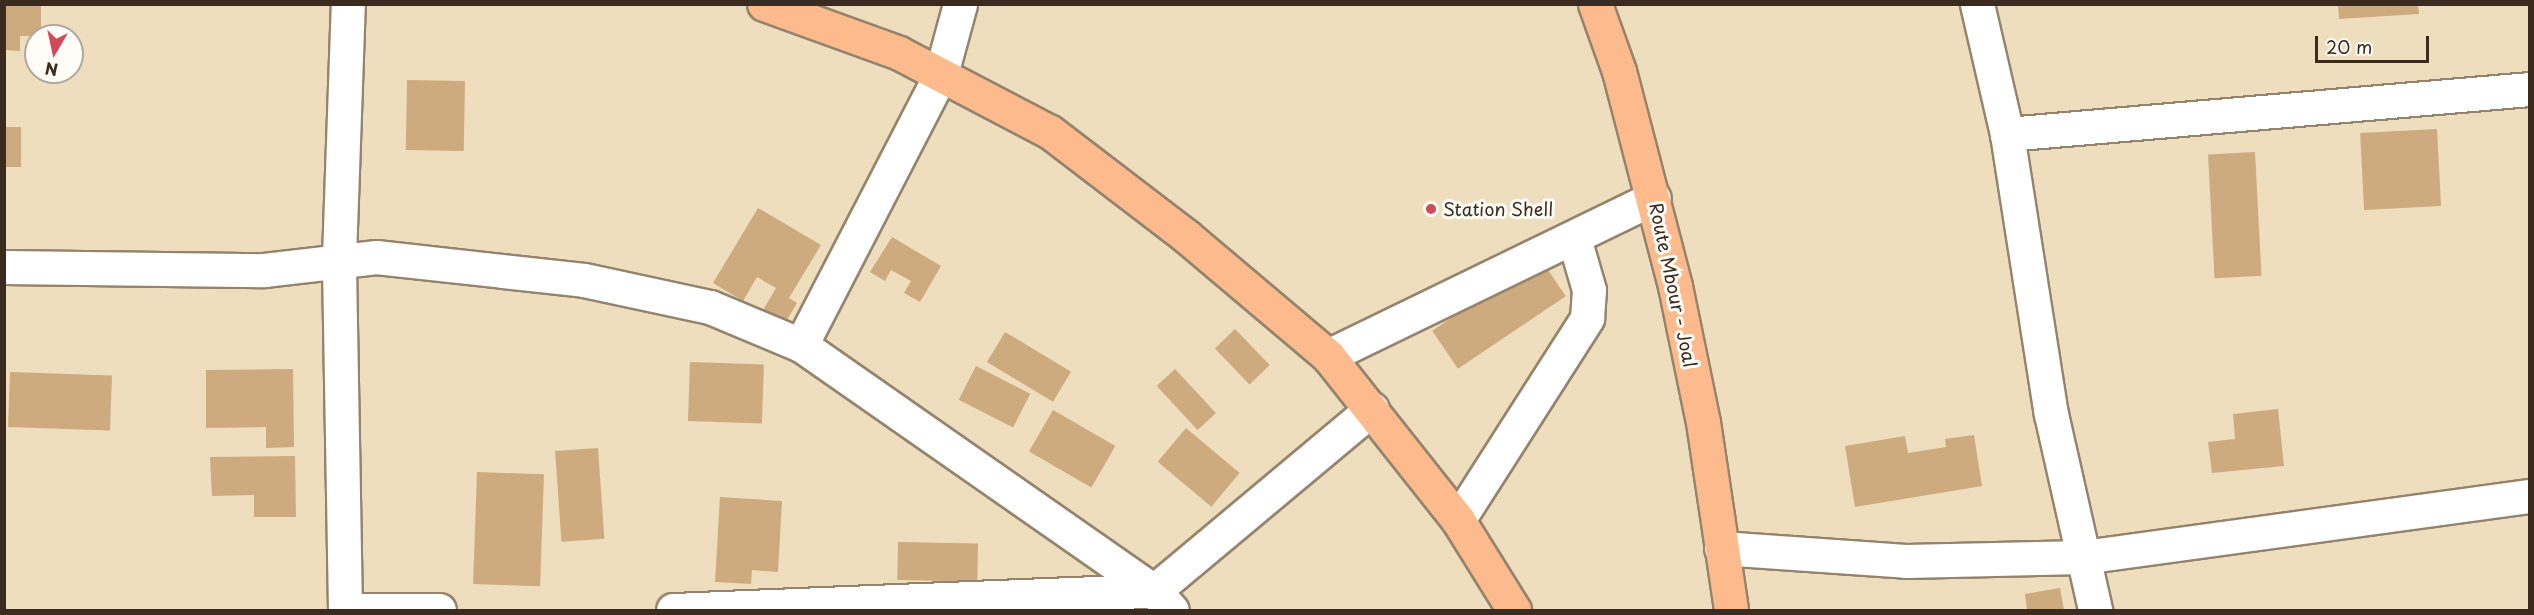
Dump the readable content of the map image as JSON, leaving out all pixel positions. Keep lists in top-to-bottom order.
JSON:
{
  "streets": {
    "main road": ["Route Mbour - Joal"]
  },
  "places": ["Station Shell"],
  "scale_bar": "20 m",
  "north": "bottom"
}
